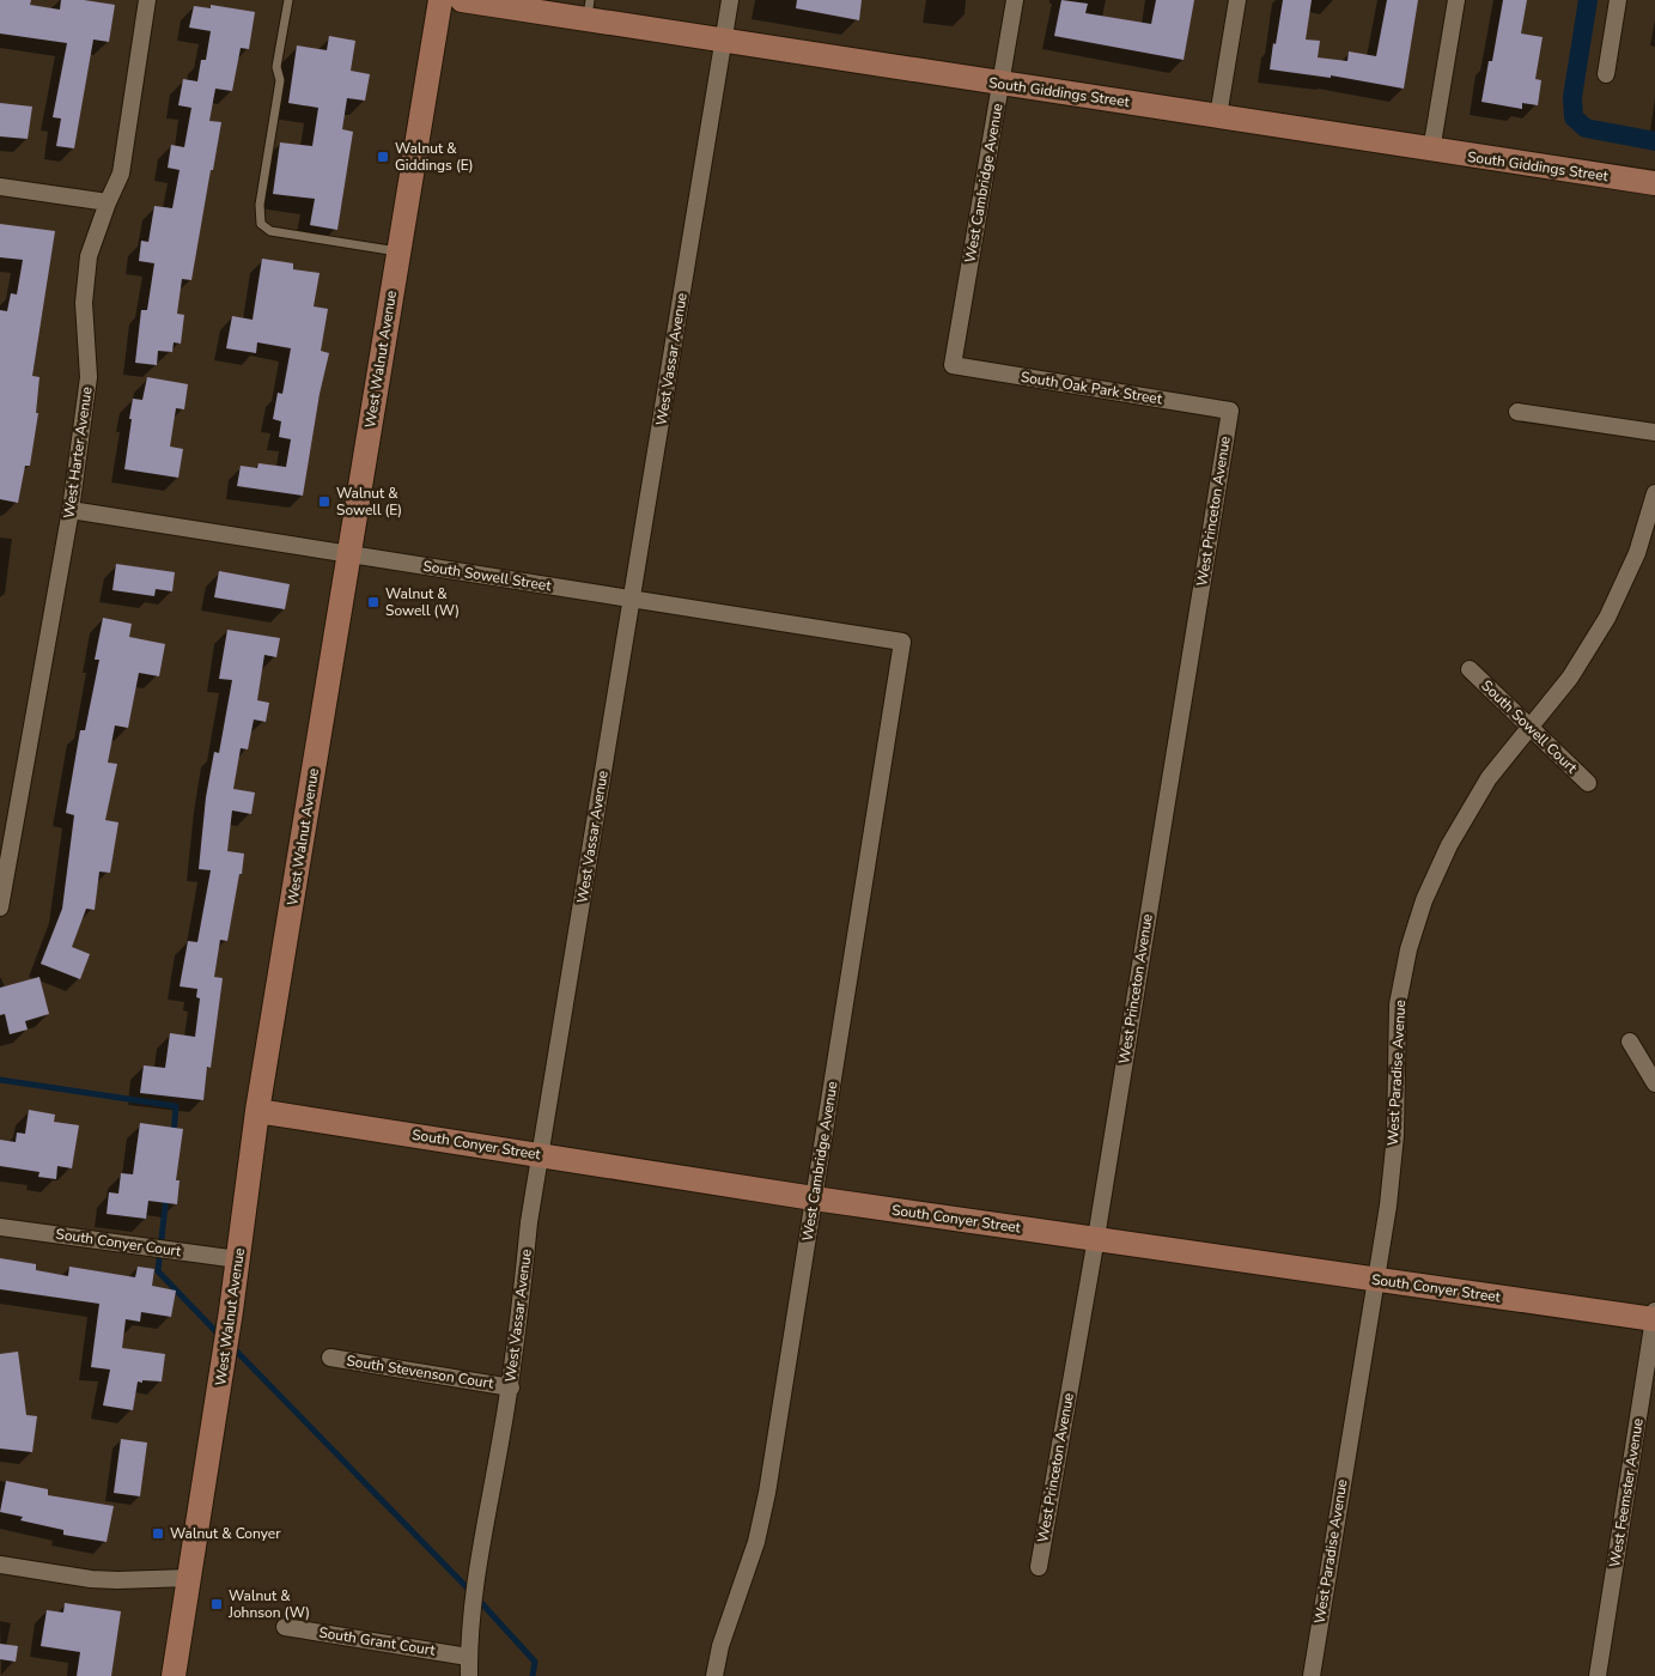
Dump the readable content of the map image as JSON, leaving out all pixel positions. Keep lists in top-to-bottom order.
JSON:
{
  "streets": {
    "street": [
      "South Giddings Street",
      "West Cambridge Avenue",
      "West Walnut Avenue",
      "West Vassar Avenue",
      "South Oak Park Street",
      "West Harter Avenue",
      "West Princeton Avenue",
      "South Sowell Street",
      "South Sowell Court",
      "West Paradise Avenue",
      "South Conyer Street",
      "South Conyer Court",
      "South Stevenson Court",
      "West Feemster Avenue",
      "South Grant Court"
    ]
  },
  "crossings": [
    ["South Giddings Street", "West Cambridge Avenue"],
    ["South Giddings Street", "West Vassar Avenue"],
    ["West Cambridge Avenue", "South Oak Park Street"],
    ["West Cambridge Avenue", "South Sowell Street"],
    ["West Cambridge Avenue", "South Conyer Street"],
    ["West Walnut Avenue", "South Sowell Street"],
    ["West Walnut Avenue", "South Conyer Street"],
    ["West Walnut Avenue", "South Conyer Court"],
    ["West Vassar Avenue", "South Sowell Street"],
    ["West Vassar Avenue", "South Conyer Street"],
    ["West Vassar Avenue", "South Stevenson Court"],
    ["West Vassar Avenue", "South Grant Court"],
    ["South Oak Park Street", "West Princeton Avenue"],
    ["West Harter Avenue", "South Sowell Street"],
    ["West Princeton Avenue", "South Conyer Street"],
    ["South Sowell Court", "West Paradise Avenue"],
    ["West Paradise Avenue", "South Conyer Street"],
    ["South Conyer Street", "West Feemster Avenue"]
  ],
  "places": {
    "transit": [
      "Walnut & Giddings (E)",
      "Walnut & Sowell (E)",
      "Walnut & Sowell (W)",
      "Walnut & Conyer",
      "Walnut & Johnson (W)"
    ]
  }
}
